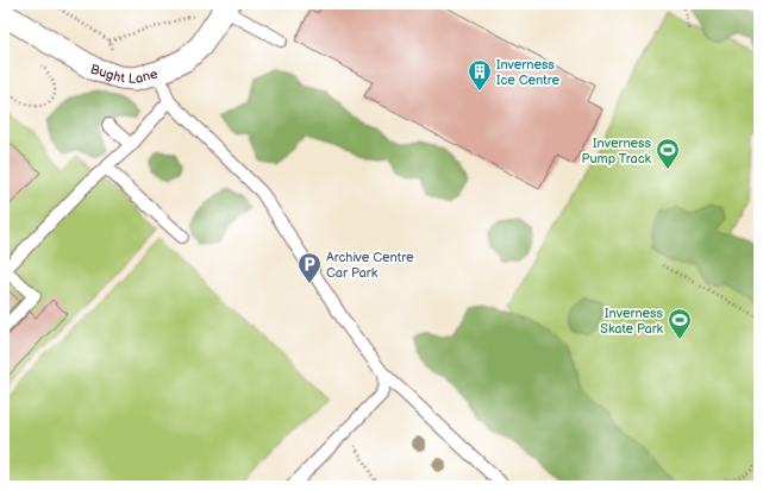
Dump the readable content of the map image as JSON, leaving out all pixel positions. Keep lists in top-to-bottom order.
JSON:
{
  "streets": {
    "street": ["Bught Lane"]
  },
  "places": {
    "building": ["Inverness Ice Centre"],
    "sports": ["Inverness Pump Track", "Inverness Skate Park"],
    "parking": ["Archive Centre Car Park"]
  }
}
